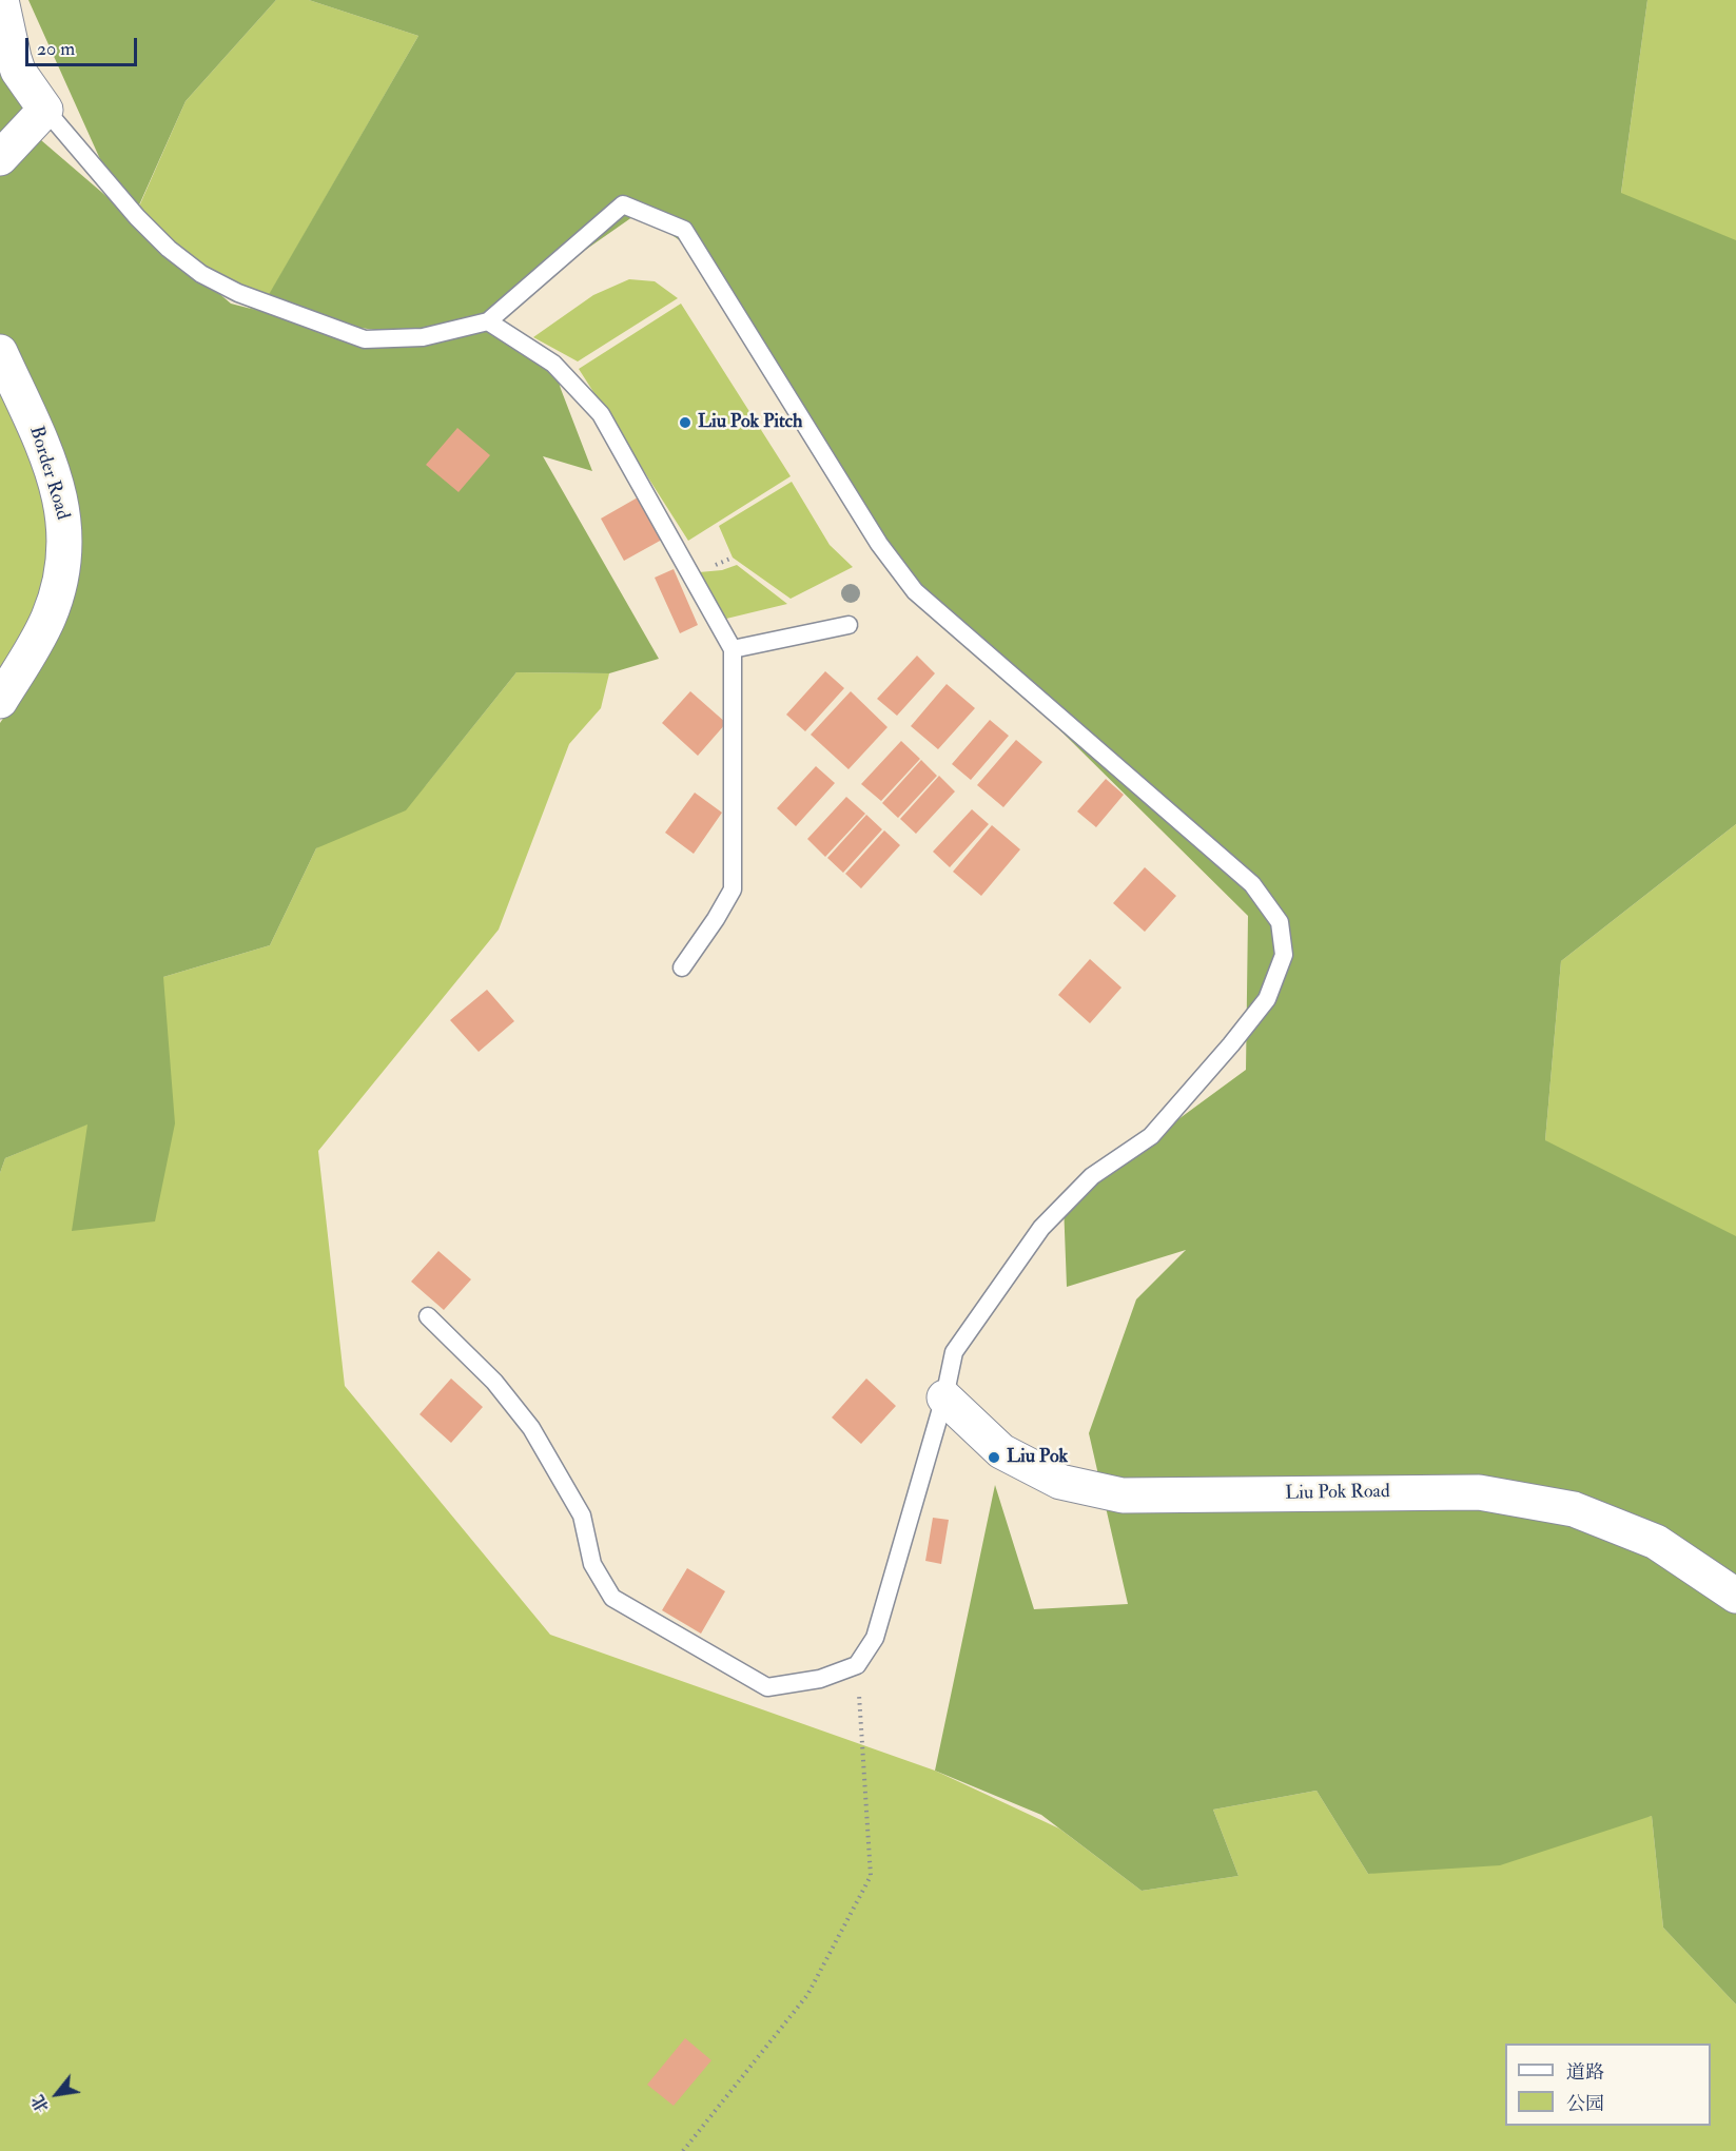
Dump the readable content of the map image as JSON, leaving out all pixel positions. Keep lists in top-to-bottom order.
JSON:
{
  "streets": {
    "street": ["Border Road", "Liu Pok Road"]
  },
  "places": ["Liu Pok Pitch", "Liu Pok"],
  "legend": ["道路", "公园"],
  "scale_bar": "20 m",
  "north": "bottom left"
}
